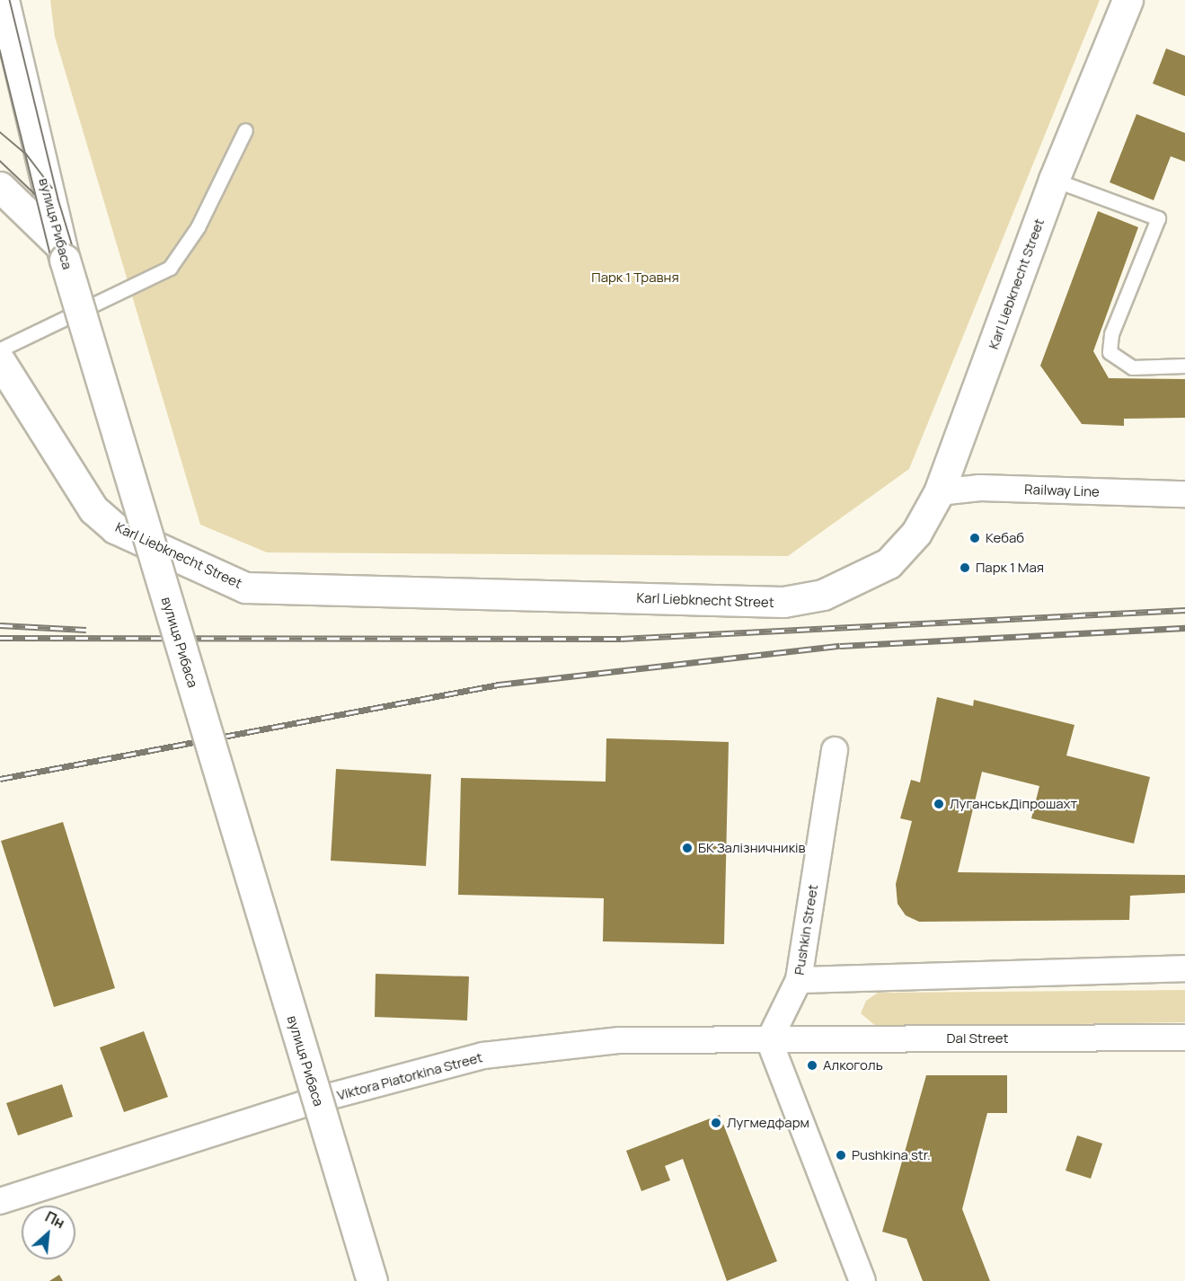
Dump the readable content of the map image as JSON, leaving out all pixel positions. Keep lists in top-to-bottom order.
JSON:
{
  "streets": {
    "street": [
      "вулиця Рибаса",
      "Karl Liebknecht Street",
      "Railway Line",
      "Pushkin Street",
      "Dal Street",
      "Viktora Piatorkina Street"
    ]
  },
  "crossings": [
    ["Karl Liebknecht Street", "Railway Line"],
    ["Pushkin Street", "Dal Street"],
    ["Pushkin Street", "Viktora Piatorkina Street"],
    ["Dal Street", "Viktora Piatorkina Street"]
  ],
  "parks": ["Парк 1 Травня"],
  "places": [
    "Кебаб",
    "Парк 1 Мая",
    "ЛуганськДіпрошахт",
    "БК Залізничників",
    "Алкоголь",
    "Лугмедфарм",
    "Pushkina str."
  ],
  "north": "top right"
}
